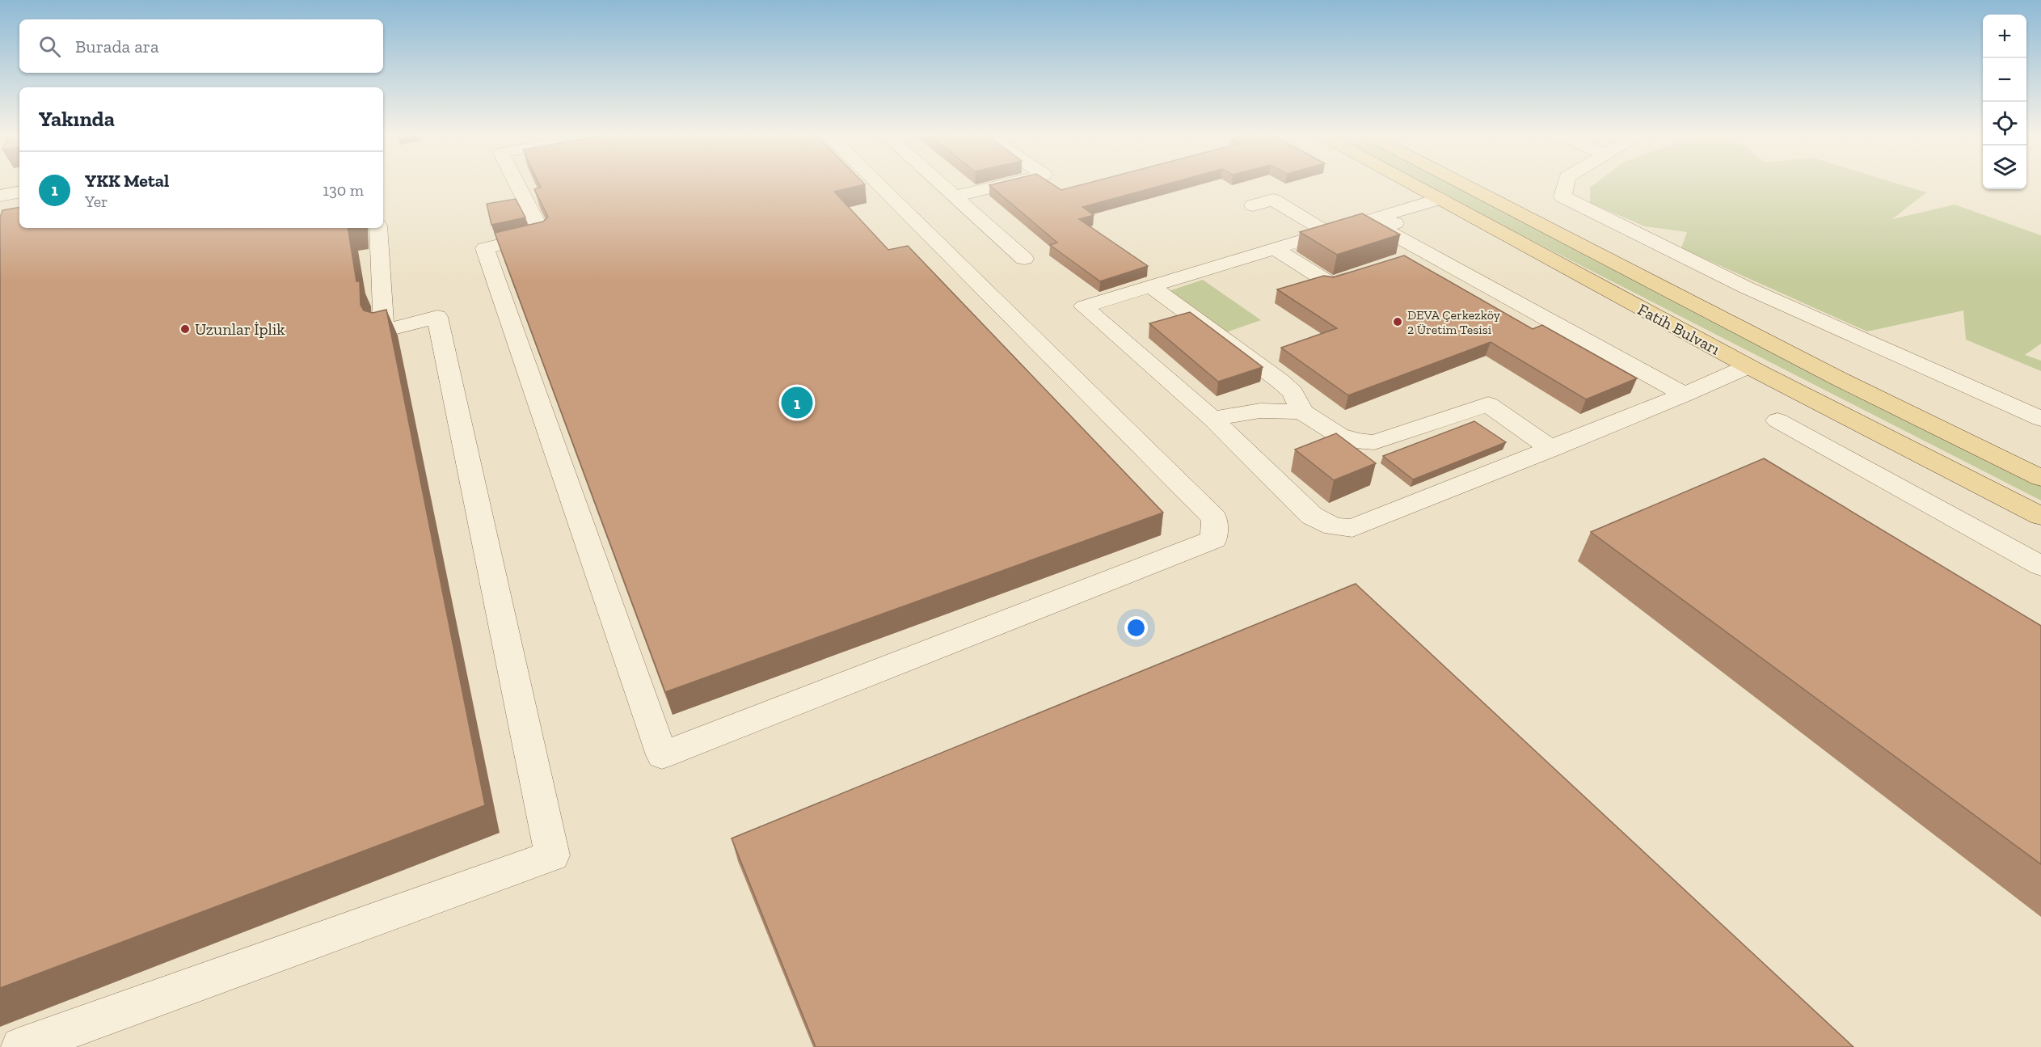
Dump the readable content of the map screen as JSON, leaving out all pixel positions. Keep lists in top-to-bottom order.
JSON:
{
  "streets": {
    "main road": ["Fatih Bulvarı"]
  },
  "places": ["DEVA Çerkezköy 2 Üretim Tesisi", "Uzunlar İplik"],
  "page": {
    "map_buttons": ["+", "−"],
    "search": "Burada ara",
    "heading": "Yakında",
    "list": [
      {
        "mark": "1",
        "name": "YKK Metal",
        "note": "Yer",
        "value": "130 m"
      }
    ],
    "pins": "1"
  }
}
